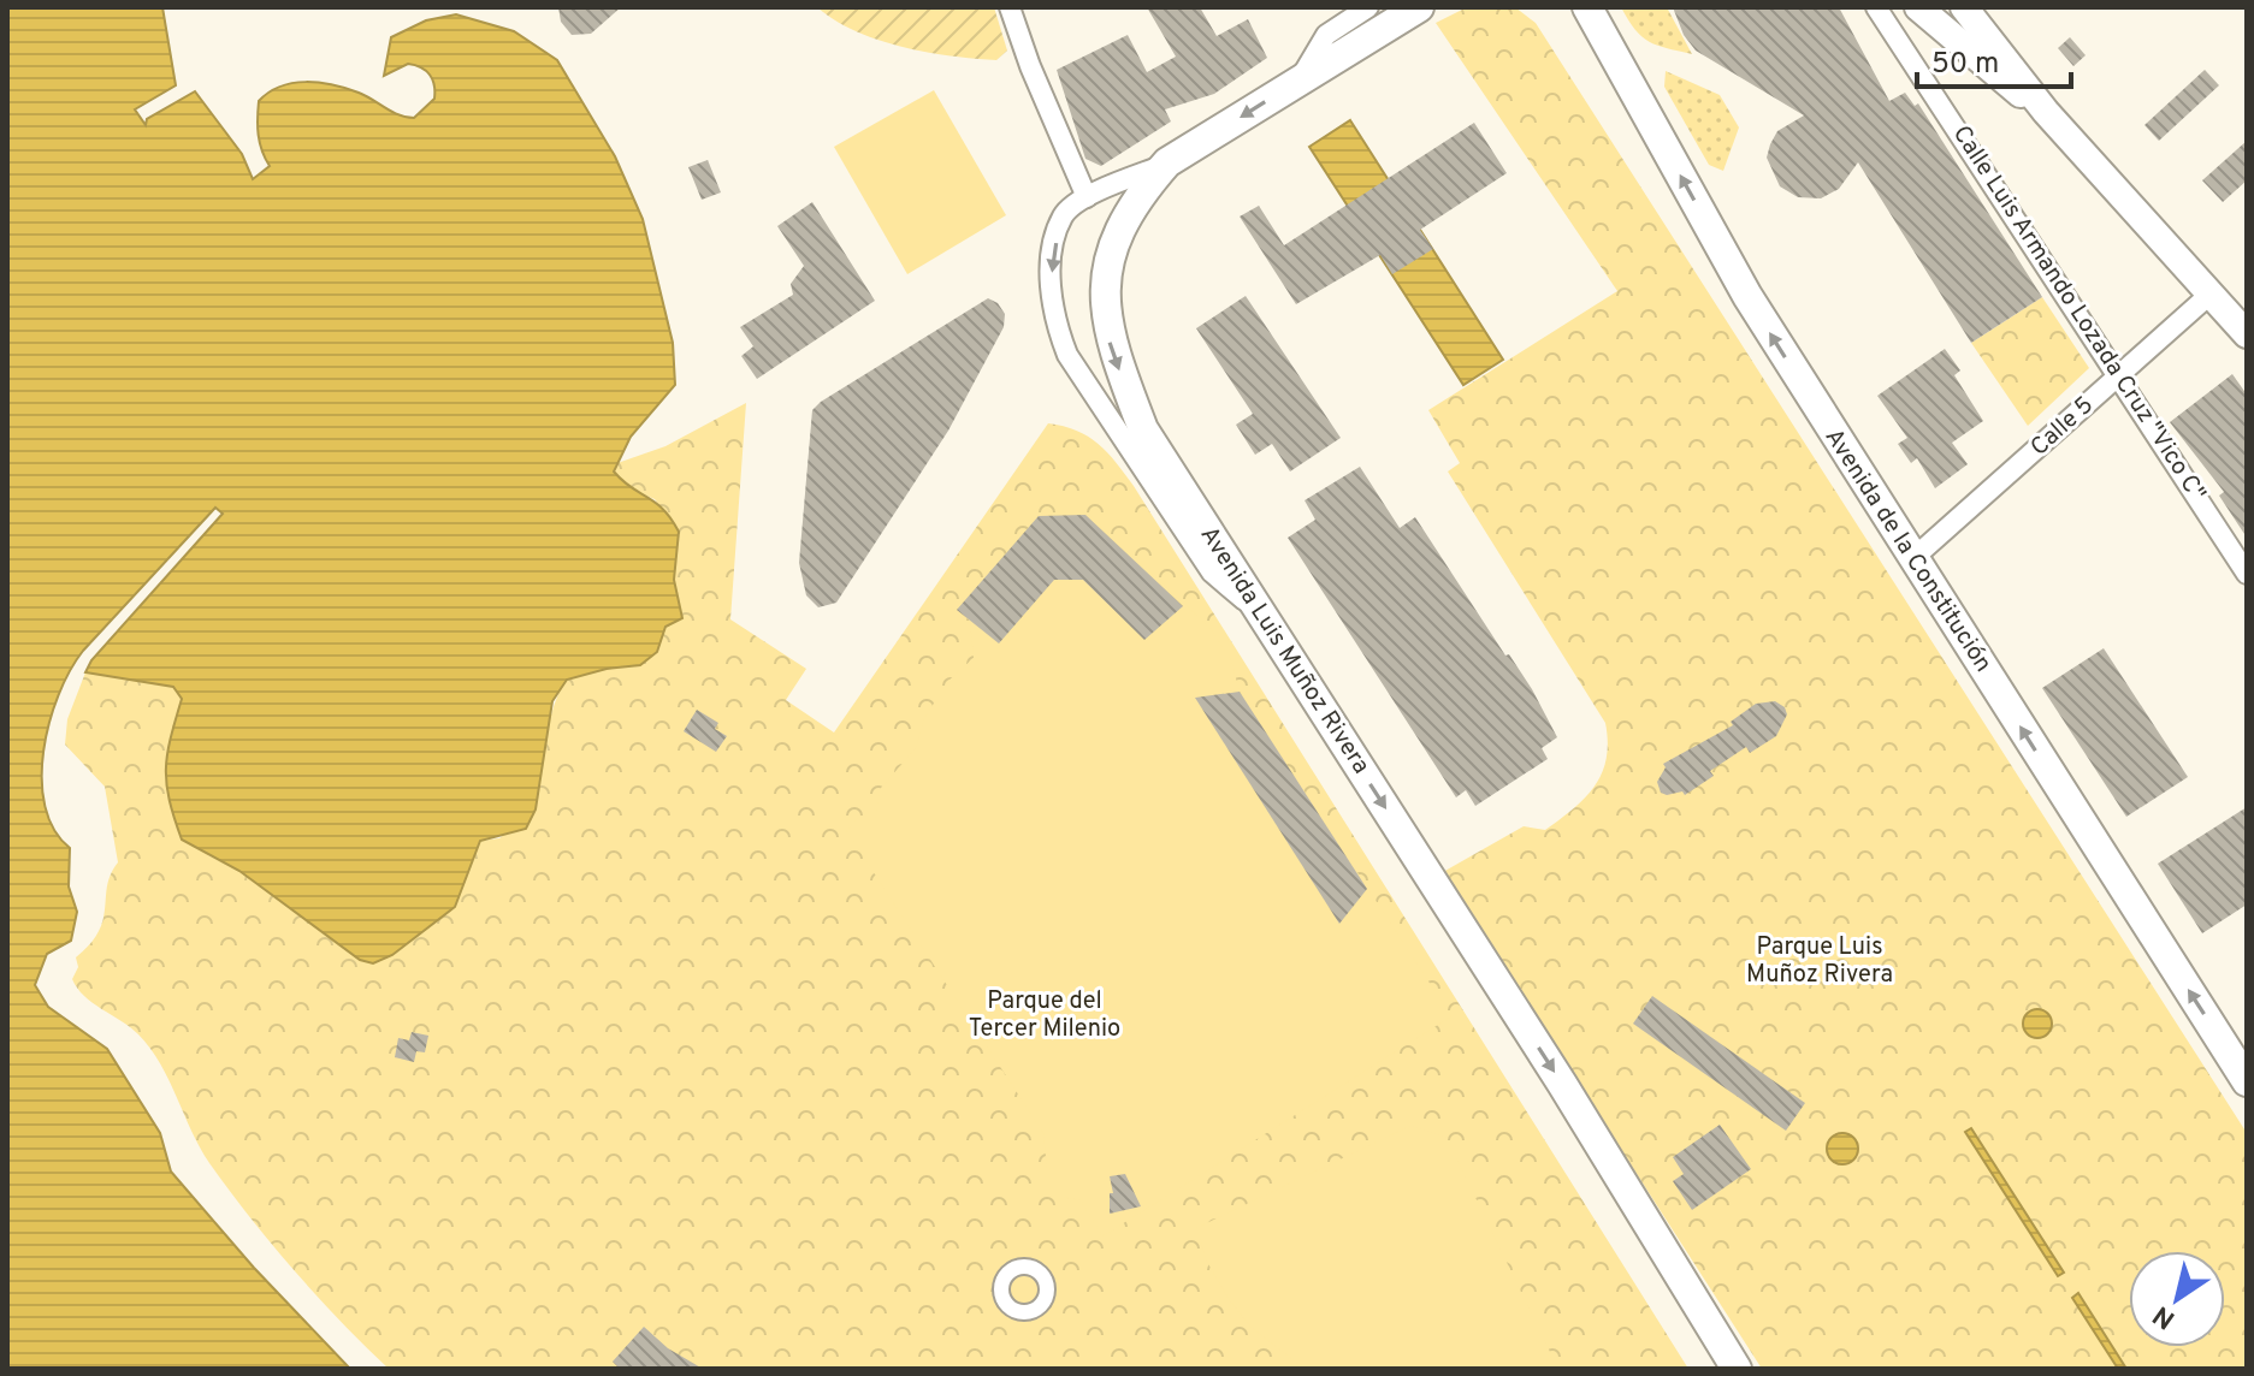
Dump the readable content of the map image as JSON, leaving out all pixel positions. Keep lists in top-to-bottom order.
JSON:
{
  "streets": {
    "main road": ["Avenida de la Constitución", "Avenida Luis Muñoz Rivera"],
    "street": ["Calle Luis Armando Lozada Cruz \"Vico C\"", "Calle 5"]
  },
  "crossings": [
    ["Calle Luis Armando Lozada Cruz \"Vico C\"", "Calle 5"],
    ["Calle 5", "Avenida de la Constitución"]
  ],
  "one_way": ["Avenida de la Constitución", "Avenida Luis Muñoz Rivera"],
  "parks": ["Parque Luis Muñoz Rivera", "Parque del Tercer Milenio"],
  "scale_bar": "50 m",
  "north": "bottom left"
}
